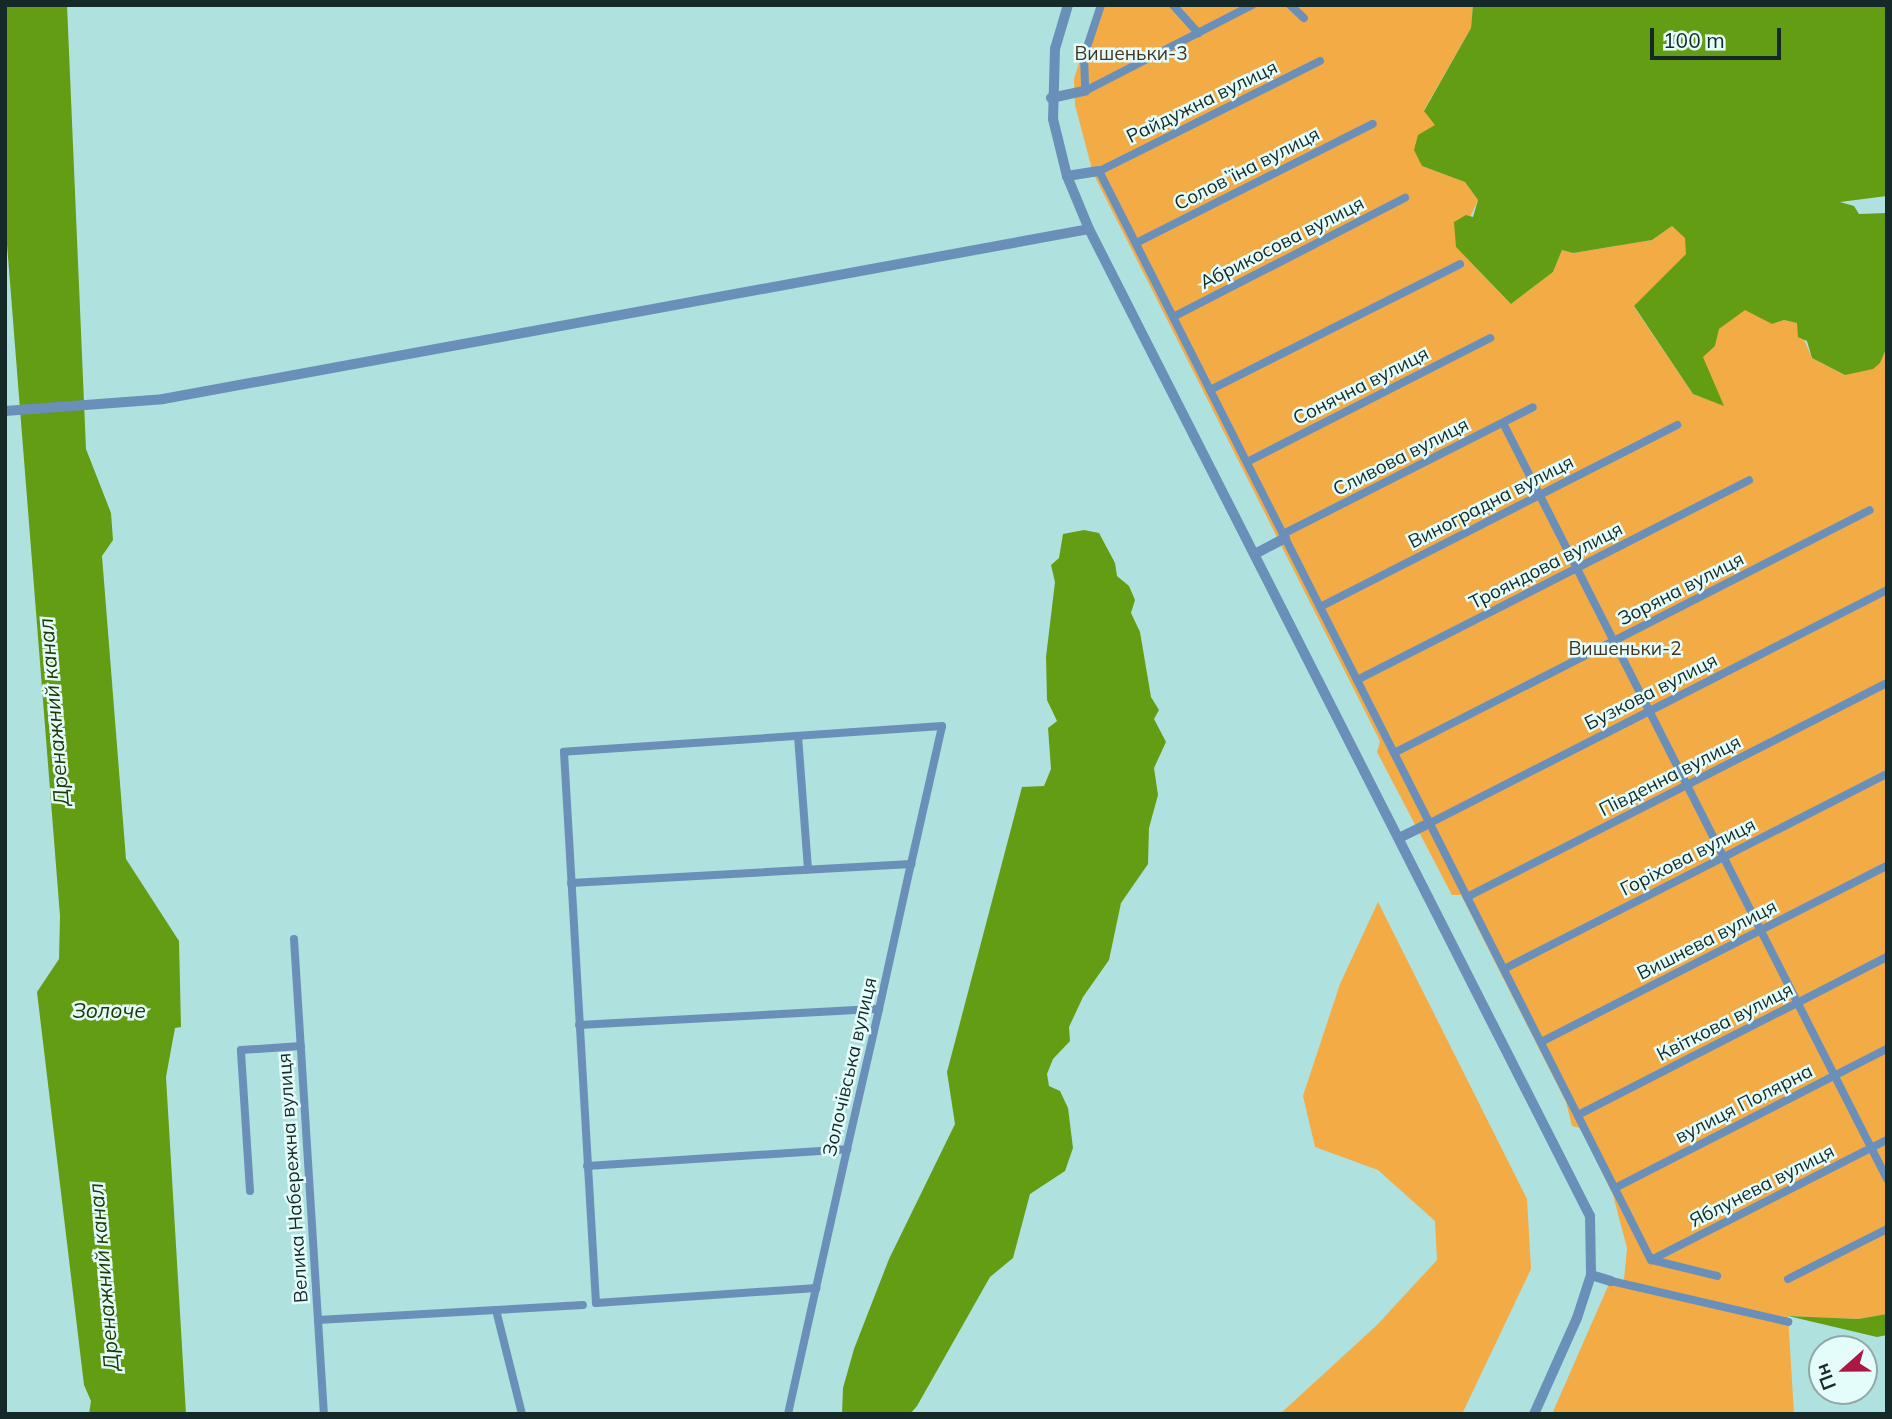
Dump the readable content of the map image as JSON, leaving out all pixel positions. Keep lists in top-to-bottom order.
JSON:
{
  "streets": {
    "street": [
      "Райдужна вулиця",
      "Соловʼїна вулиця",
      "Абрикосова вулиця",
      "Сонячна вулиця",
      "Сливова вулиця",
      "Виноградна вулиця",
      "Трояндова вулиця",
      "Зоряна вулиця",
      "Бузкова вулиця",
      "Південна вулиця",
      "Горіхова вулиця",
      "Вишнева вулиця",
      "Квіткова вулиця",
      "Золочівська вулиця",
      "вулиця Полярна",
      "Велика Набережна вулиця",
      "Яблунева вулиця"
    ]
  },
  "water": ["Дренажний канал", "Золоче"],
  "parks": ["Вишеньки-3", "Вишеньки-2"],
  "scale_bar": "100 m",
  "north": "left"
}
